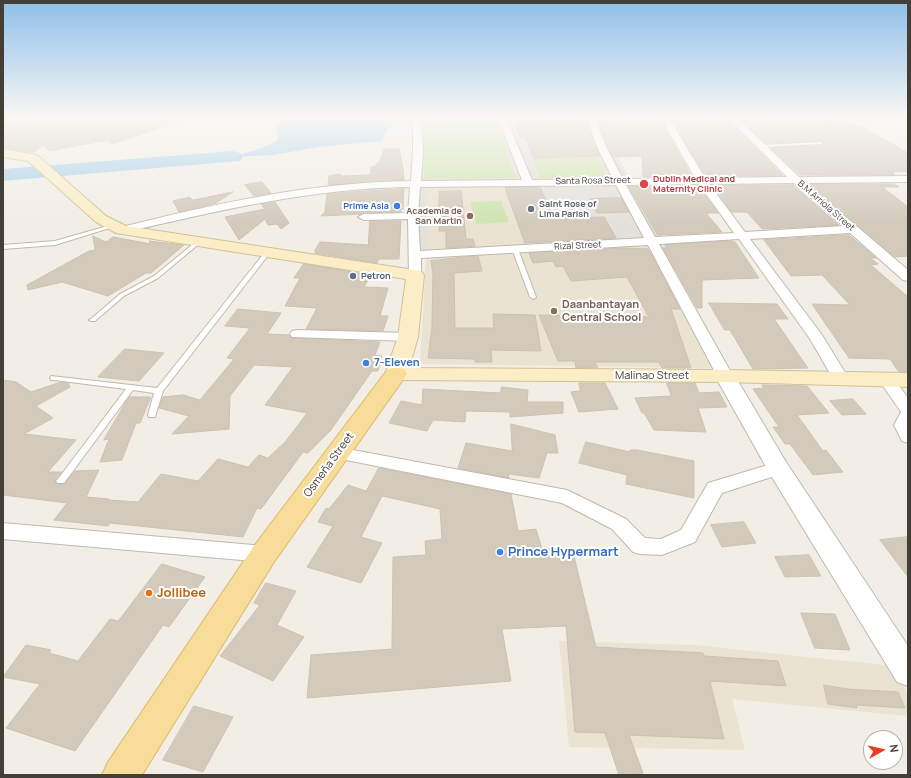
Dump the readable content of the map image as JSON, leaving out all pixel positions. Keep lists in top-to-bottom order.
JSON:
{
  "streets": {
    "main road": ["Malinao Street", "Osmeña Street"],
    "street": ["Santa Rosa Street", "B.M Arriola Street", "Rizal Street"]
  },
  "crossings": [
    ["Santa Rosa Street", "B.M Arriola Street"],
    ["Santa Rosa Street", "Osmeña Street"],
    ["B.M Arriola Street", "Rizal Street"],
    ["Rizal Street", "Osmeña Street"],
    ["Malinao Street", "Osmeña Street"]
  ],
  "places": [
    "Dublin Medical and Maternity Clinic",
    "Prime Asia",
    "Saint Rose of Lima Parish",
    "Academia de San Martin",
    "Petron",
    "Daanbantayan Central School",
    "7-Eleven",
    "Prince Hypermart",
    "Jollibee"
  ],
  "north": "right"
}
